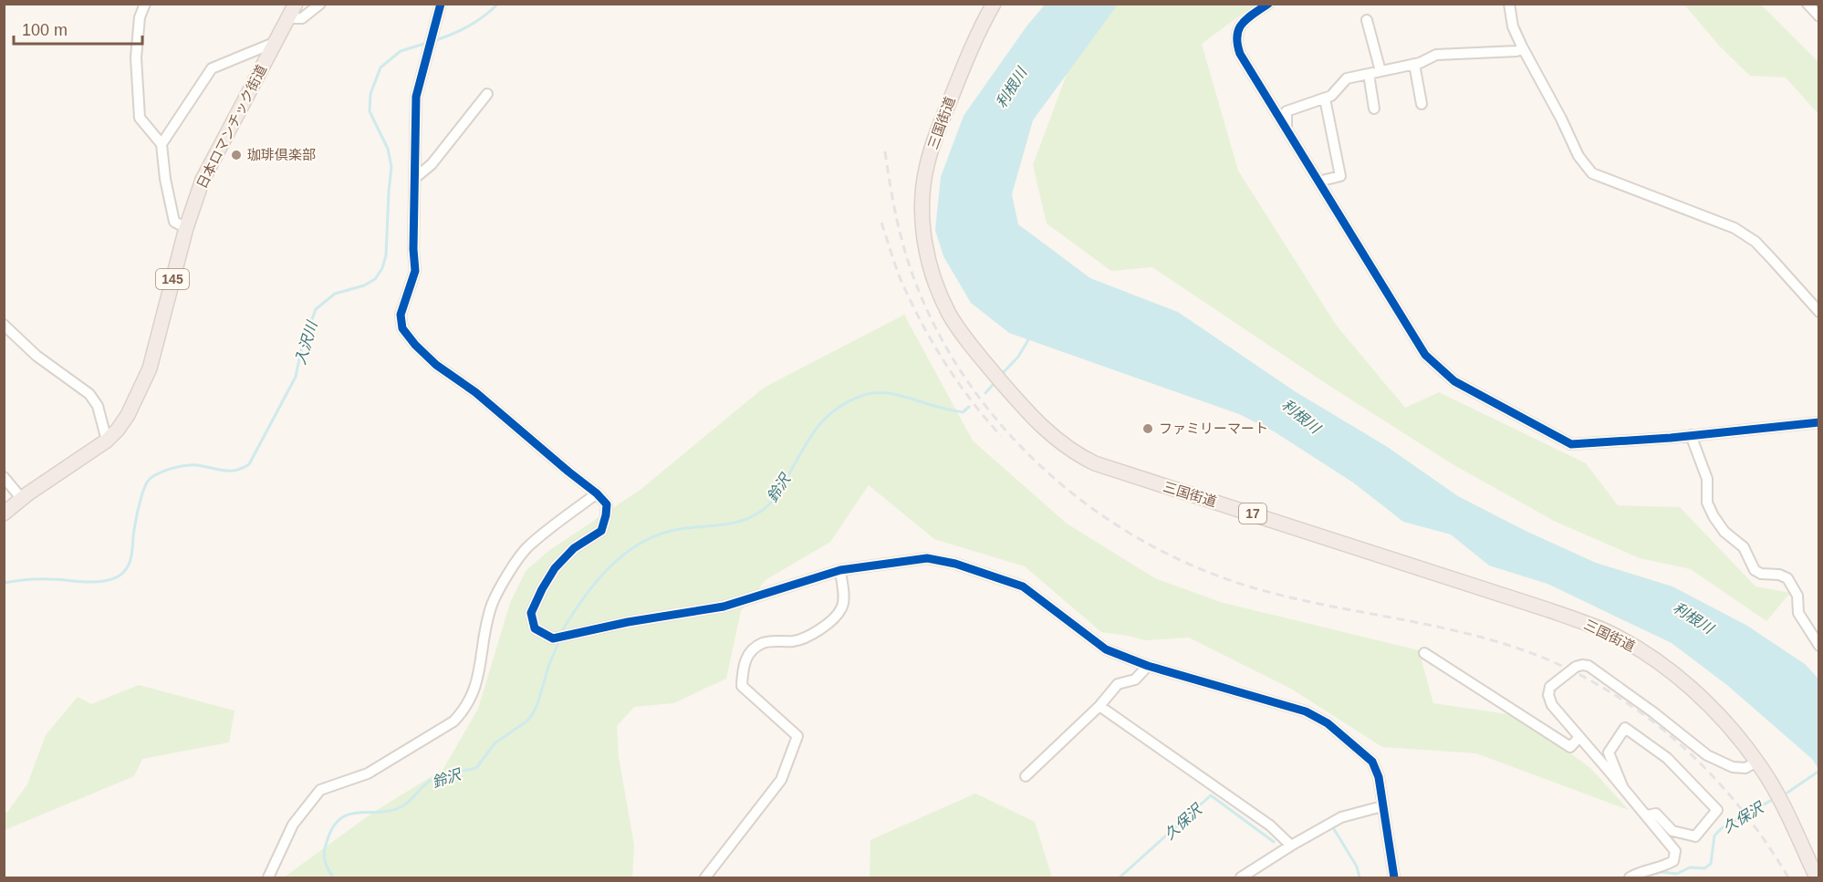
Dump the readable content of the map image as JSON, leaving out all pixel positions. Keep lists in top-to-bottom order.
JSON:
{
  "streets": {
    "highway": [
      "三国街道",
      "日本ロマンチック街道",
      "145",
      "17"
    ]
  },
  "water": [
    "利根川",
    "入沢川",
    "鈴沢",
    "久保沢"
  ],
  "places": ["珈琲倶楽部", "ファミリーマート"],
  "scale_bar": "100 m"
}
